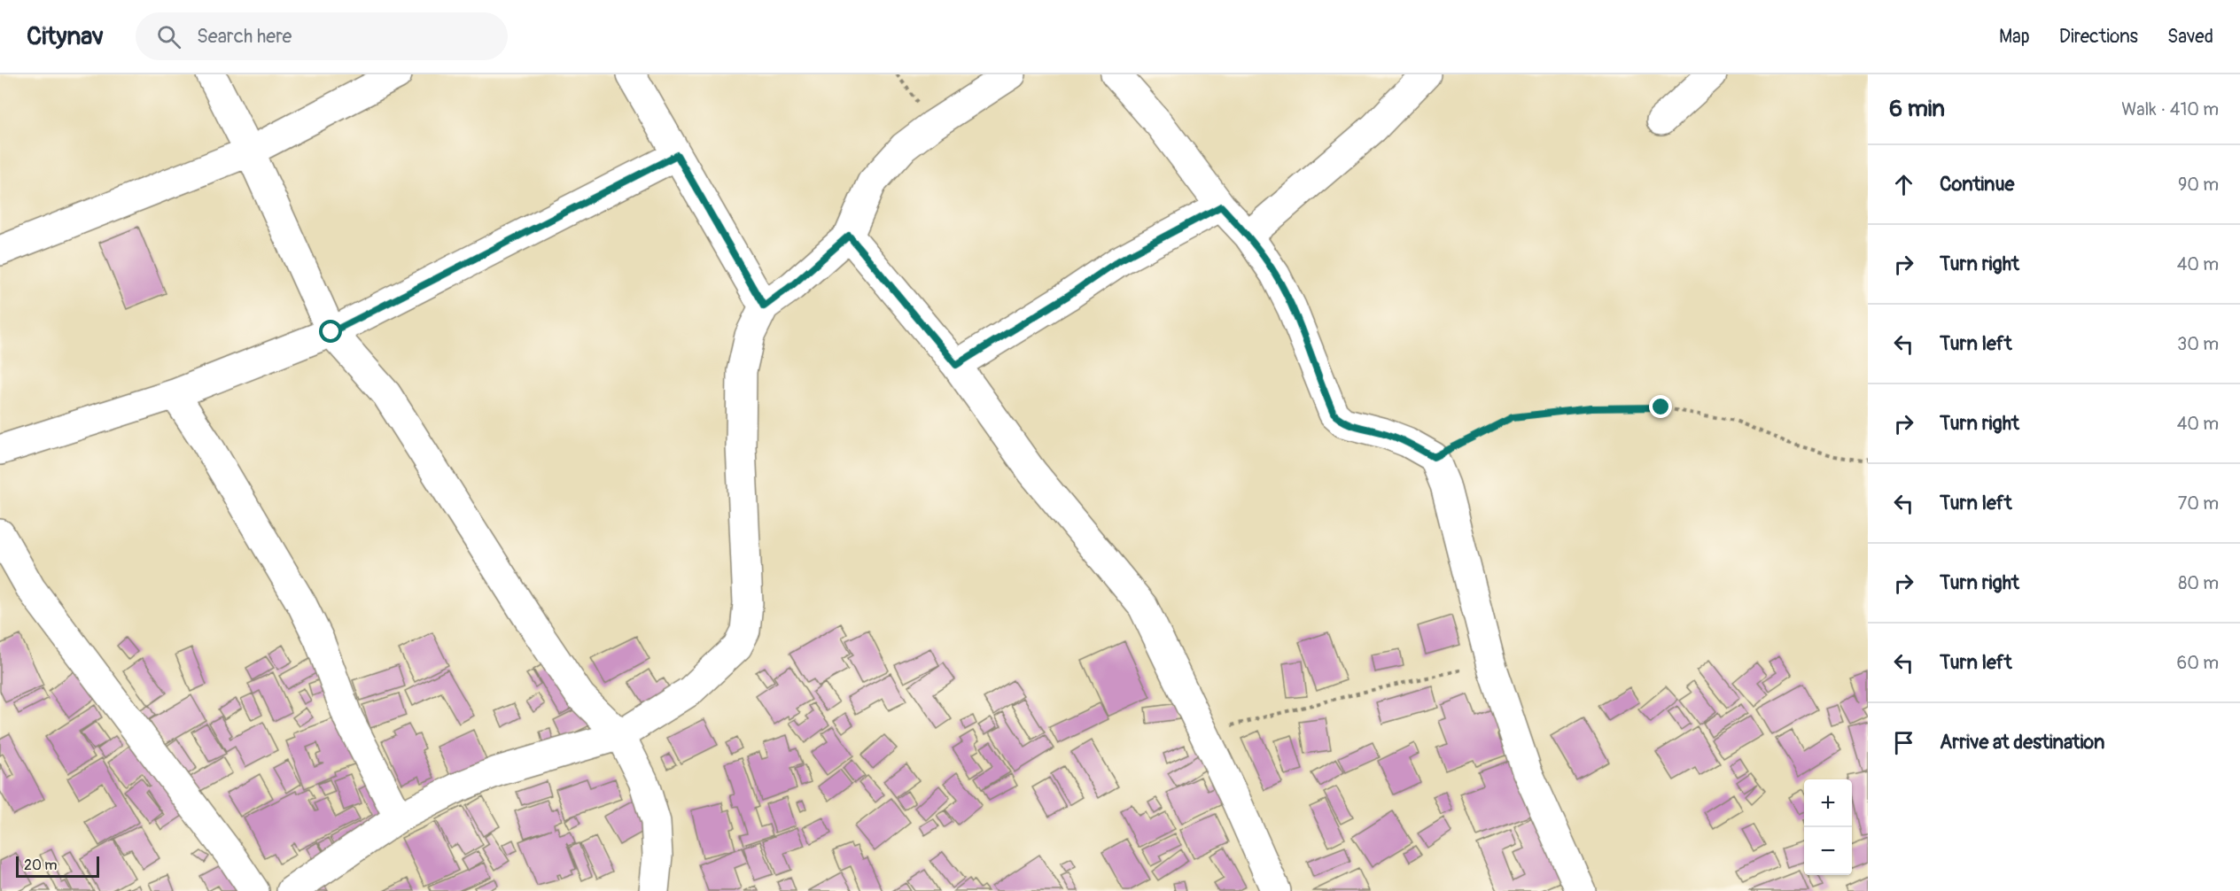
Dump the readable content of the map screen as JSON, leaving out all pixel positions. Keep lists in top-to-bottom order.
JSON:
{
  "scale_bar": "20 m",
  "page": {
    "header": "Citynav",
    "search": "Search here",
    "nav": ["Map", "Directions", "Saved"],
    "heading": ["6 min", "Walk · 410 m"],
    "list": [
      ["Continue", "90 m"],
      ["Turn right", "40 m"],
      ["Turn left", "30 m"],
      ["Turn right", "40 m"],
      ["Turn left", "70 m"],
      ["Turn right", "80 m"],
      ["Turn left", "60 m"],
      "Arrive at destination"
    ],
    "map_buttons": ["+", "−"],
    "scale": "20 m"
  }
}
